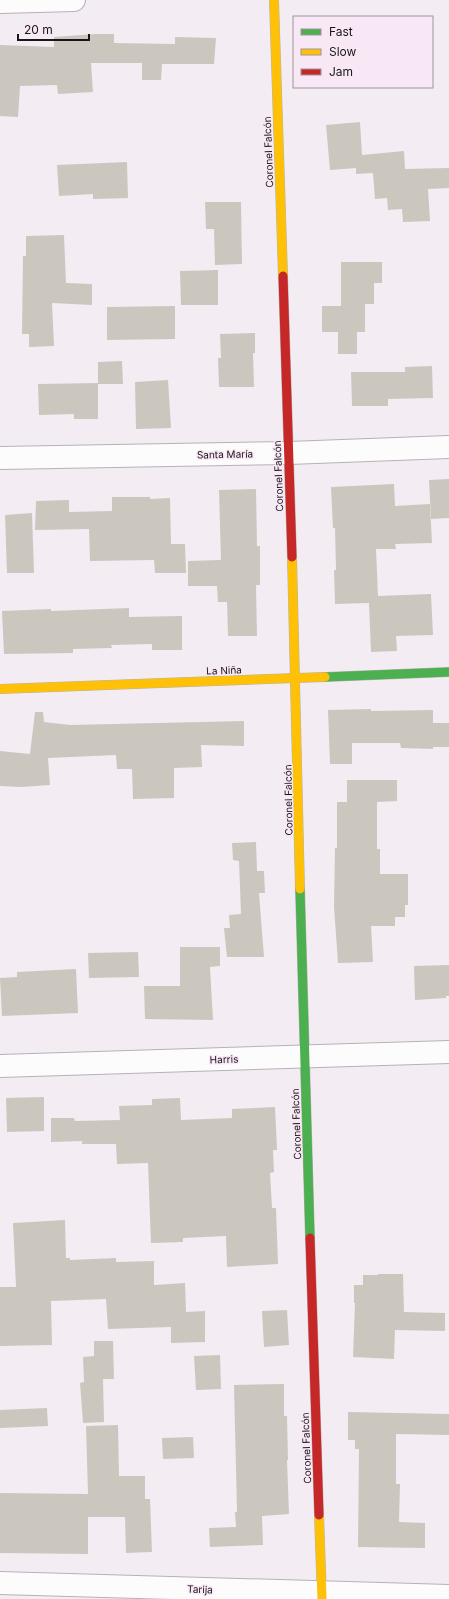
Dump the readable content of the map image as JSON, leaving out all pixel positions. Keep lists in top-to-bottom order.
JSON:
{
  "streets": {
    "street": [
      "Coronel Falcón",
      "Santa María",
      "La Niña",
      "Harris",
      "Tarija"
    ]
  },
  "crossings": [
    ["Coronel Falcón", "Santa María"],
    ["Coronel Falcón", "La Niña"],
    ["Coronel Falcón", "Harris"],
    ["Coronel Falcón", "Tarija"]
  ],
  "legend": ["Fast", "Slow", "Jam"],
  "scale_bar": "20 m"
}
